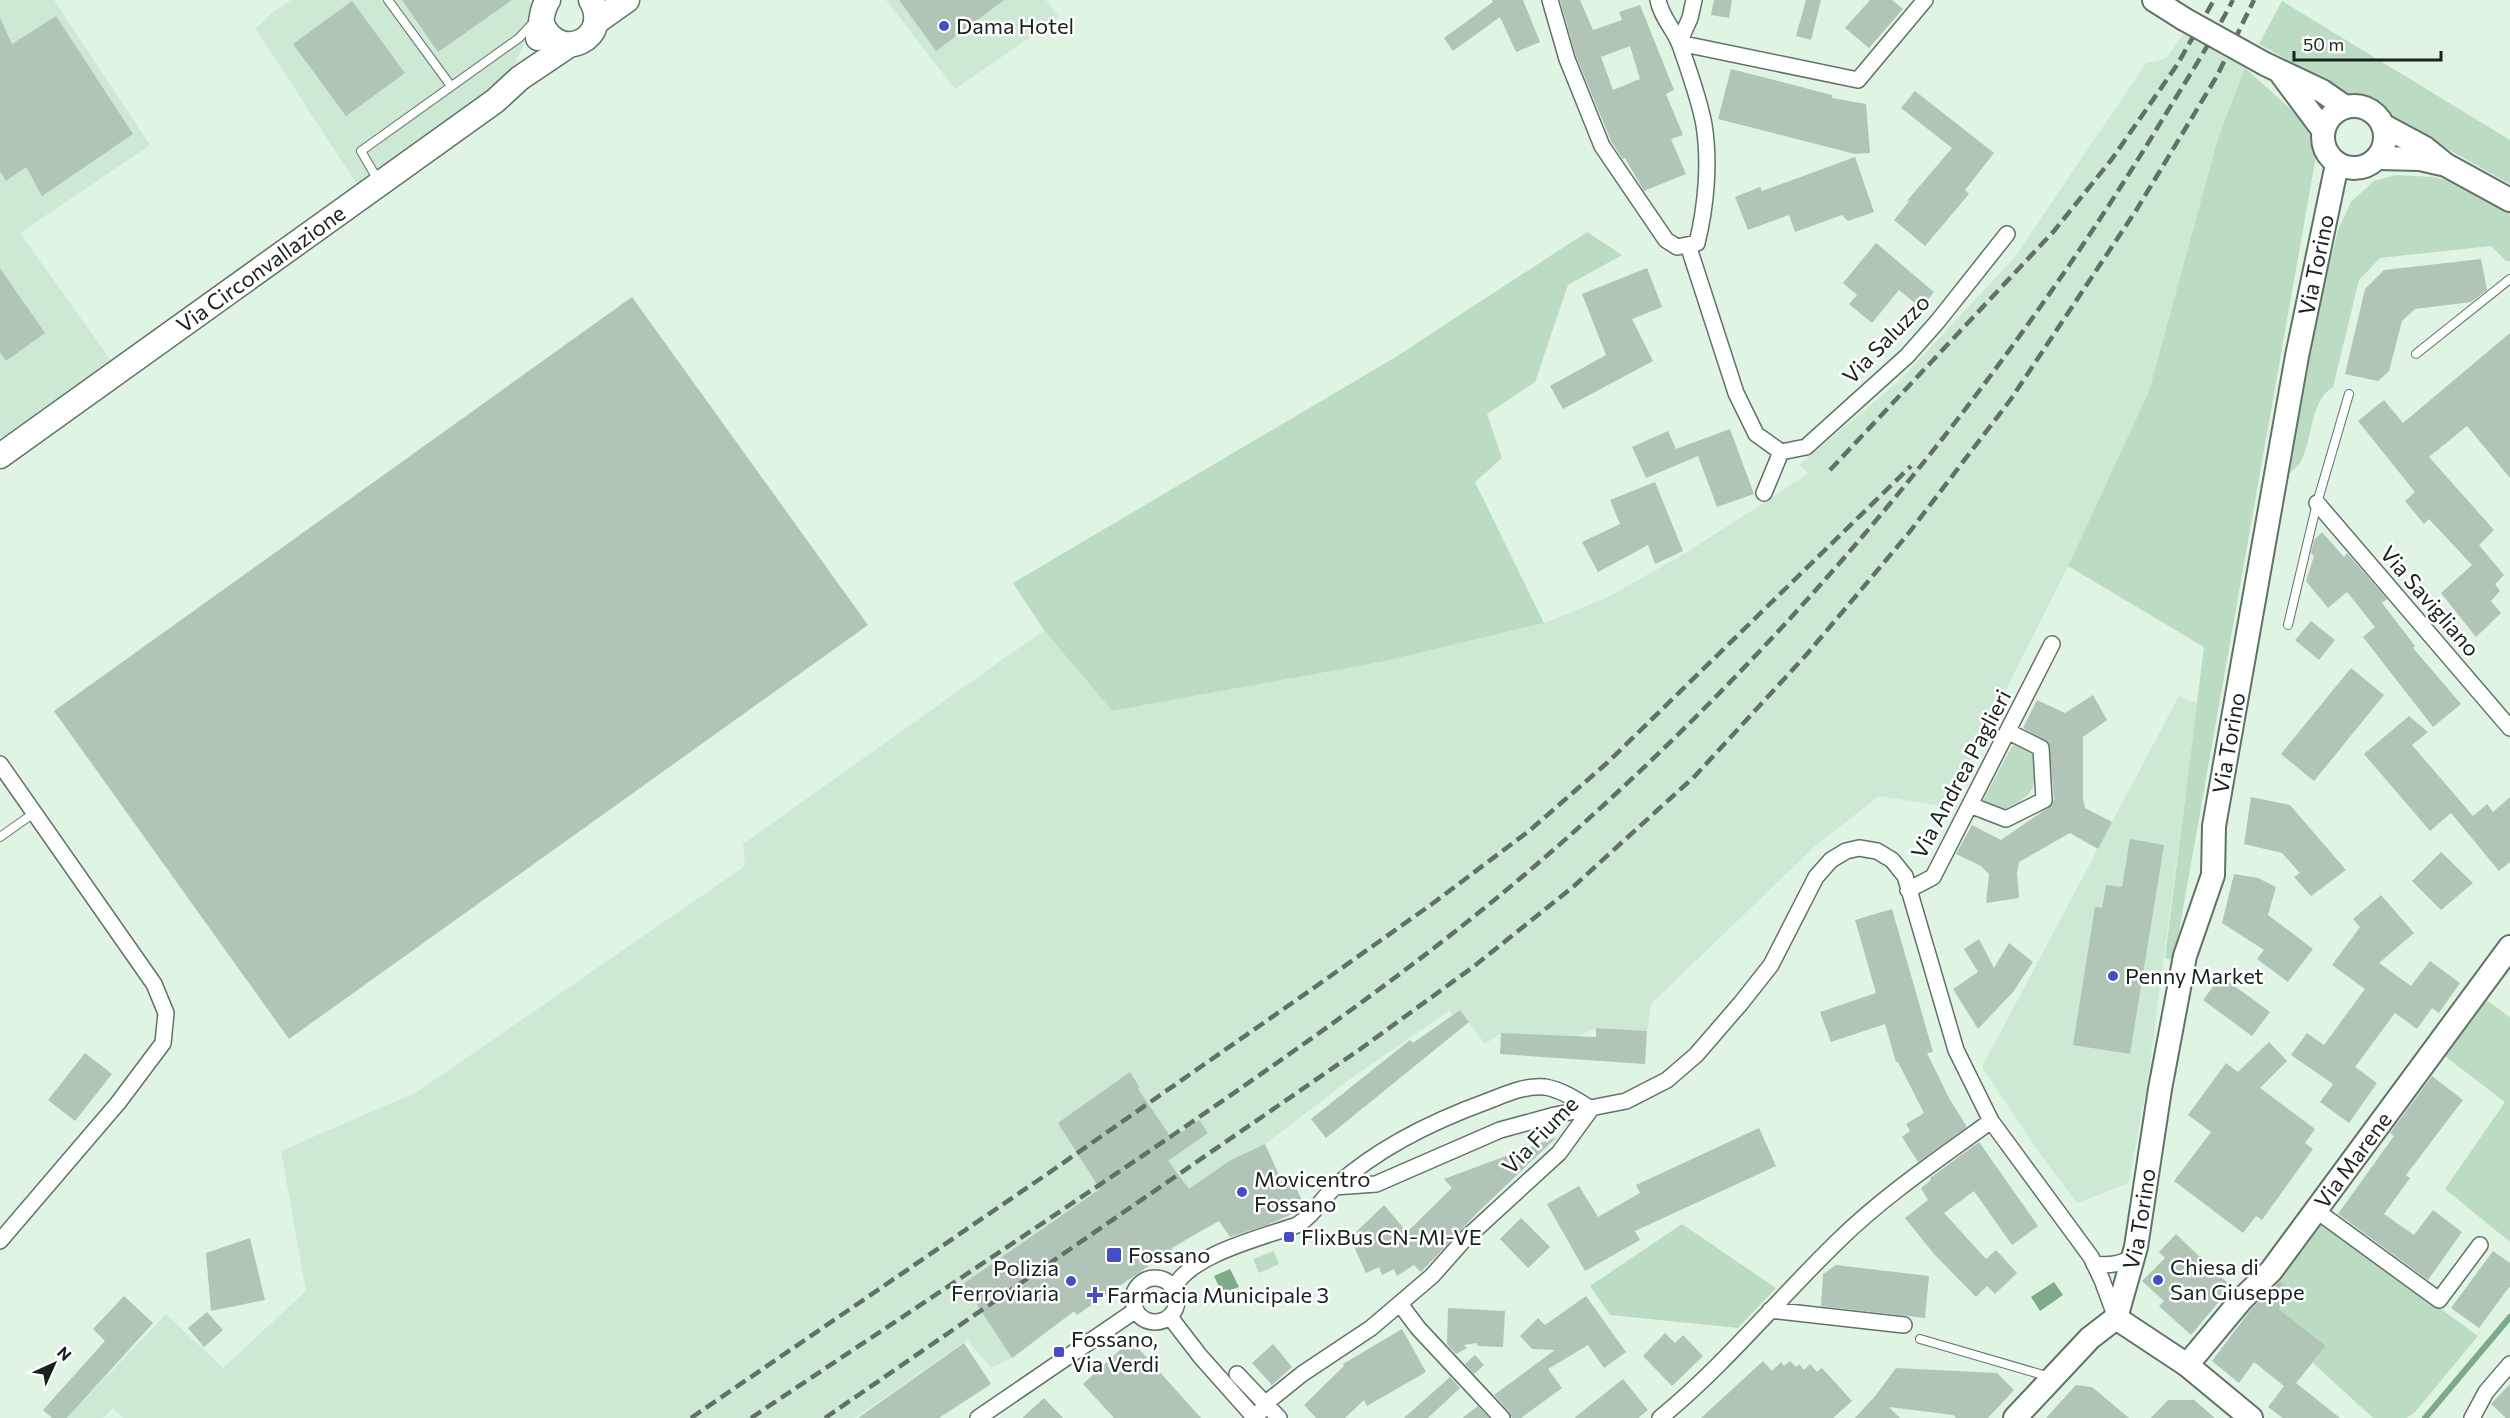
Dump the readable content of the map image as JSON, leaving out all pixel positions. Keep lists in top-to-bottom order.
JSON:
{
  "streets": {
    "main road": ["Via Circonvallazione"],
    "street": [
      "Via Torino",
      "Via Saluzzo",
      "Via Savigliano",
      "Via Andrea Paglieri",
      "Via Fiume",
      "Via Marene"
    ]
  },
  "crossings": [
    ["Via Torino", "Via Andrea Paglieri"],
    ["Via Andrea Paglieri", "Via Fiume"]
  ],
  "places": {
    "other": [
      "Dama Hotel",
      "Penny Market",
      "Movicentro Fossano",
      "Chiesa di San Giuseppe",
      "Polizia Ferroviaria"
    ],
    "transit": ["FlixBus CN-MI-VE", "Fossano", "Fossano, Via Verdi"],
    "health": ["Farmacia Municipale 3"]
  },
  "scale_bar": "50 m",
  "north": "top right"
}
